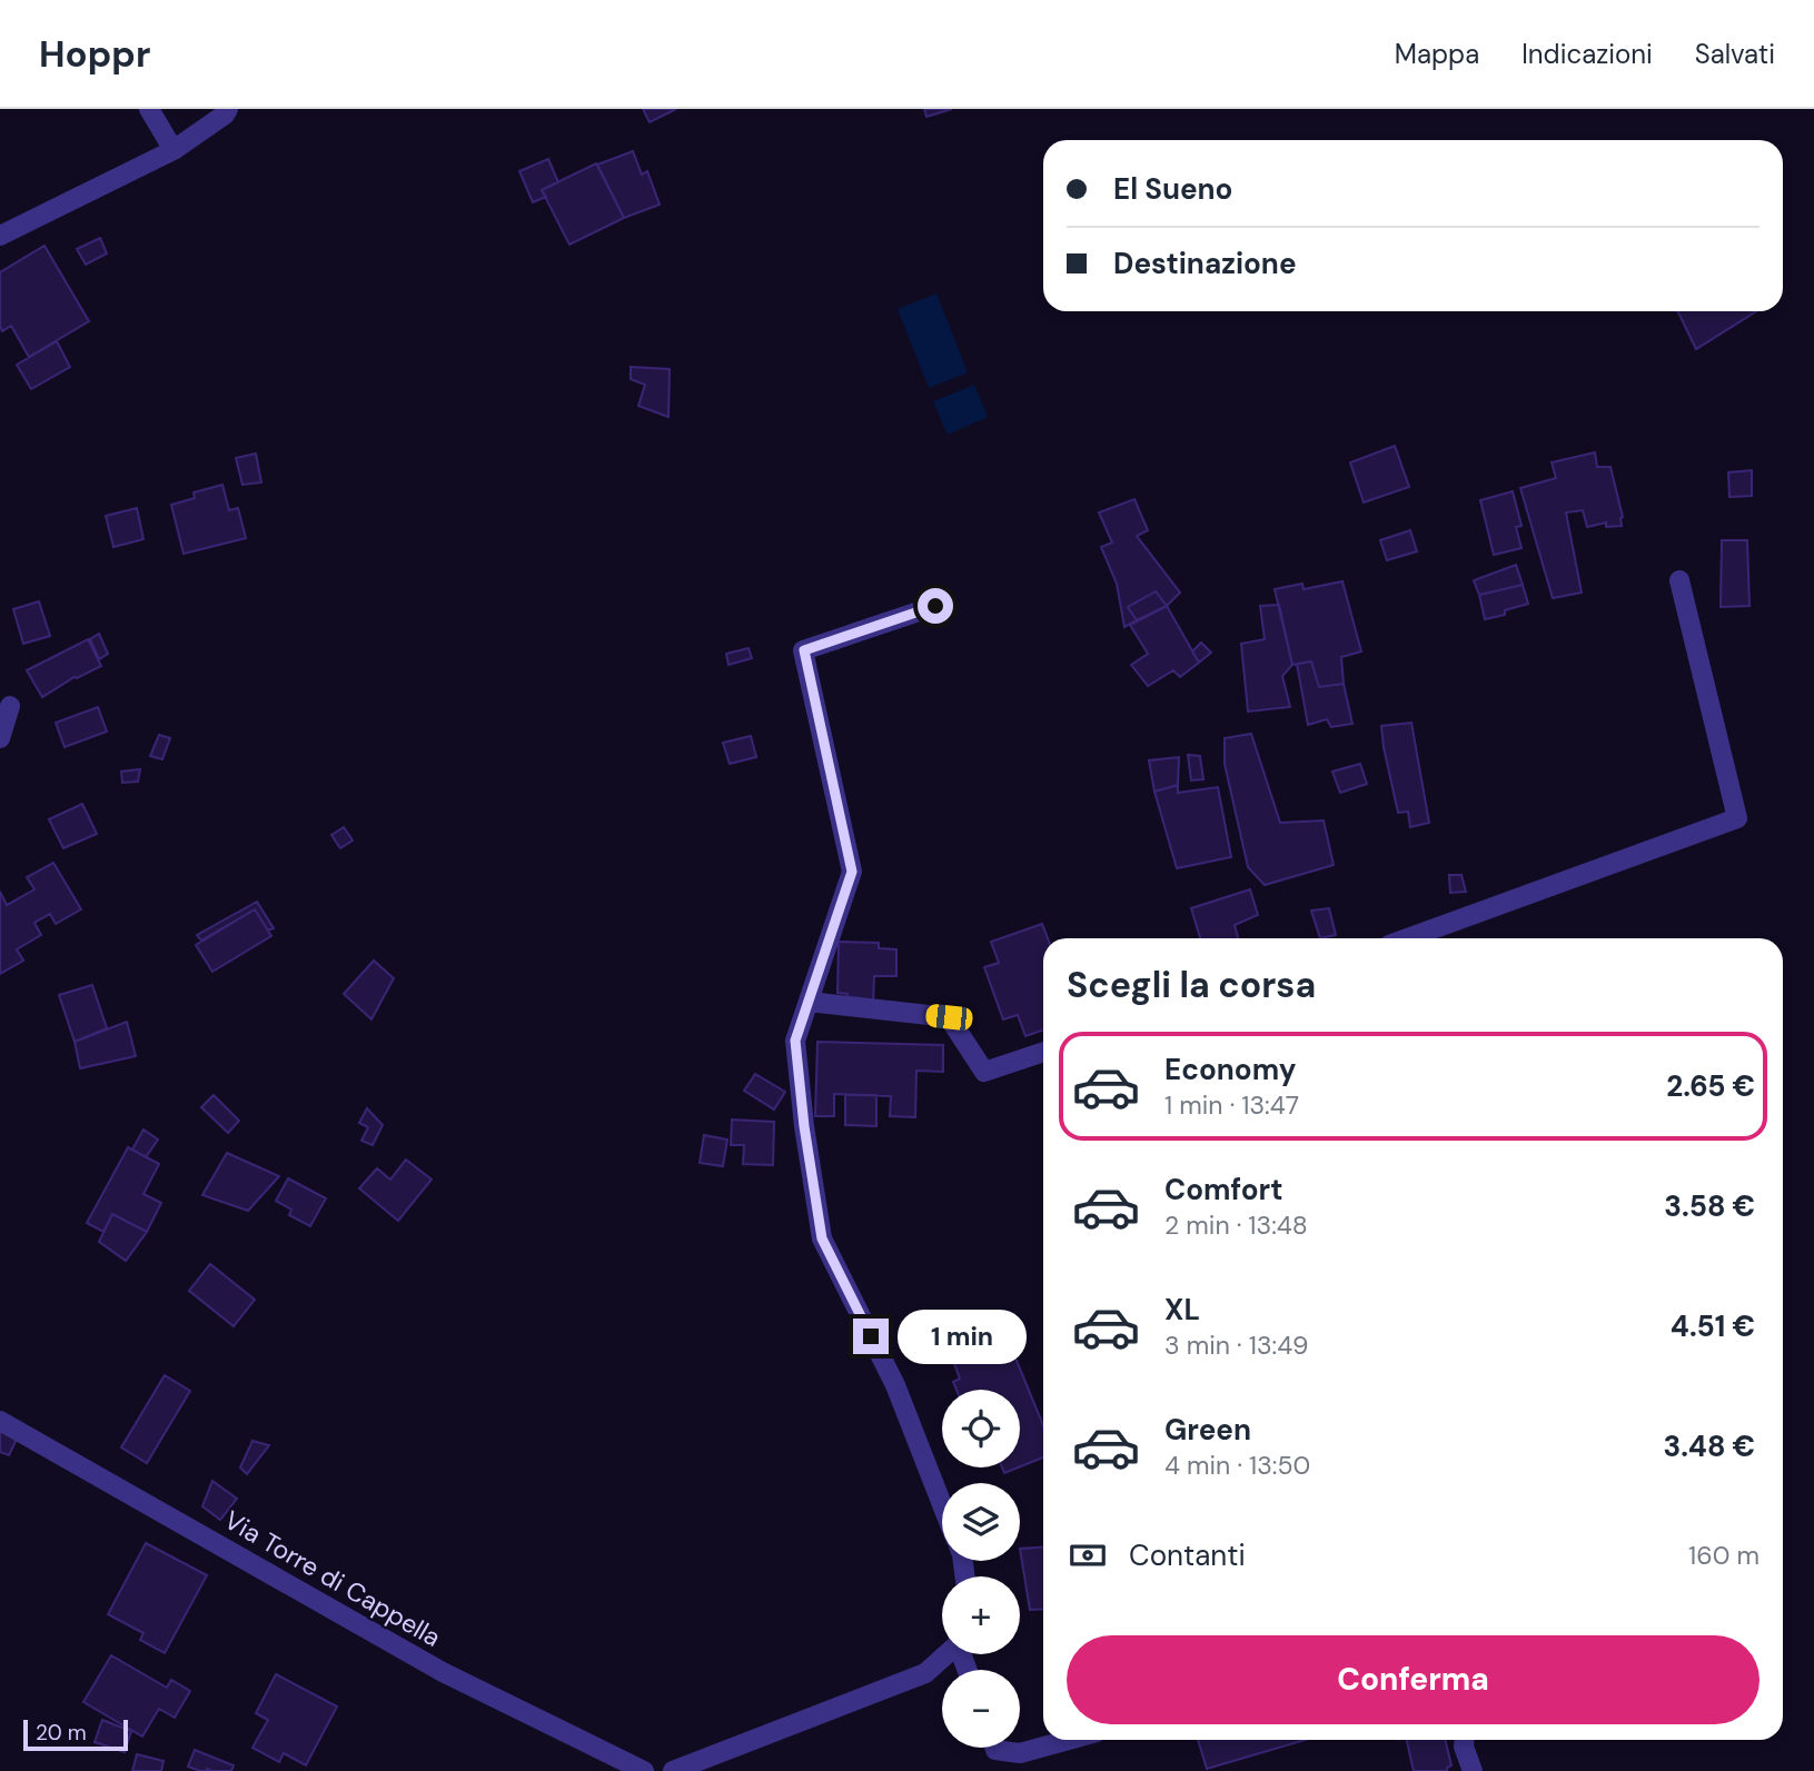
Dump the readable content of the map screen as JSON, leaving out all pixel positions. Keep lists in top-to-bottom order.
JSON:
{
  "streets": {
    "street": ["Via Torre di Cappella"]
  },
  "scale_bar": "20 m",
  "page": {
    "header": "Hoppr",
    "nav": ["Mappa", "Indicazioni", "Salvati"],
    "banner": ["El Sueno", "Destinazione"],
    "heading": "Scegli la corsa",
    "list": [
      {
        "name": "Economy",
        "note": "1 min · 13:47",
        "value": "2.65 €"
      },
      {
        "name": "Comfort",
        "note": "2 min · 13:48",
        "value": "3.58 €"
      },
      {
        "name": "XL",
        "note": "3 min · 13:49",
        "value": "4.51 €"
      },
      {
        "name": "Green",
        "note": "4 min · 13:50",
        "value": "3.48 €"
      }
    ],
    "bubble": "1 min",
    "map_buttons": ["+", "−"],
    "pay": ["Contanti", "160 m"],
    "buttons": "Conferma",
    "scale": "20 m"
  }
}
